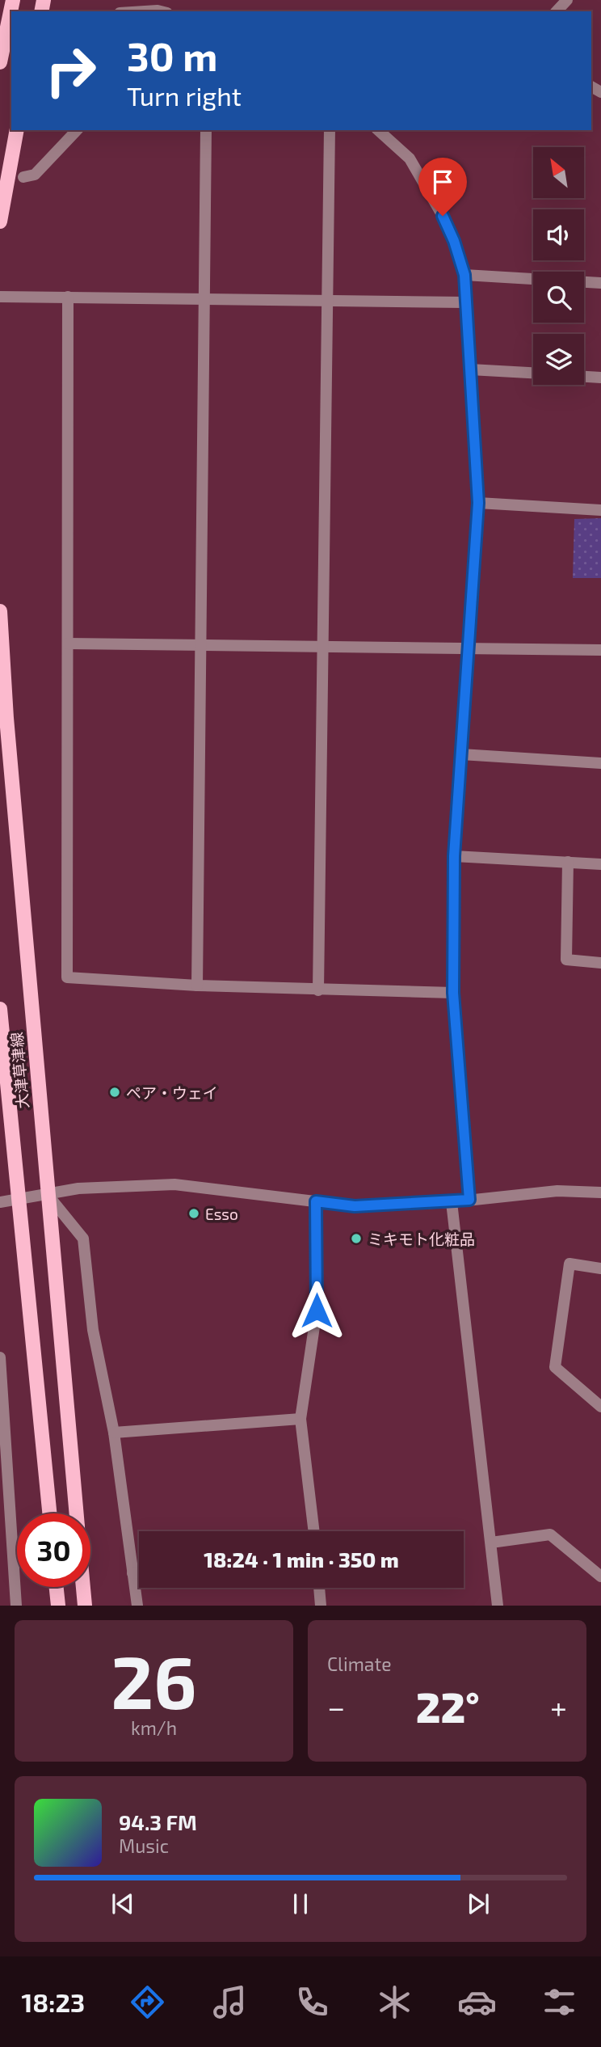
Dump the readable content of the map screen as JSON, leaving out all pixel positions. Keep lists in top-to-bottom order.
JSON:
{
  "streets": {
    "main road": ["大津草津線"]
  },
  "places": ["ペア・ウェイ", "Esso", "ミキモト化粧品"],
  "north": "top left",
  "page": {
    "turn": ["30 m", "Turn right"],
    "limit": "30",
    "trip": "18:24 · 1 min · 350 m",
    "tile": [
      ["26", "km/h"],
      "Climate"
    ],
    "heat": ["−", "22°", "+"],
    "song": ["94.3 FM", "Music"],
    "tabs": "18:23"
  }
}
